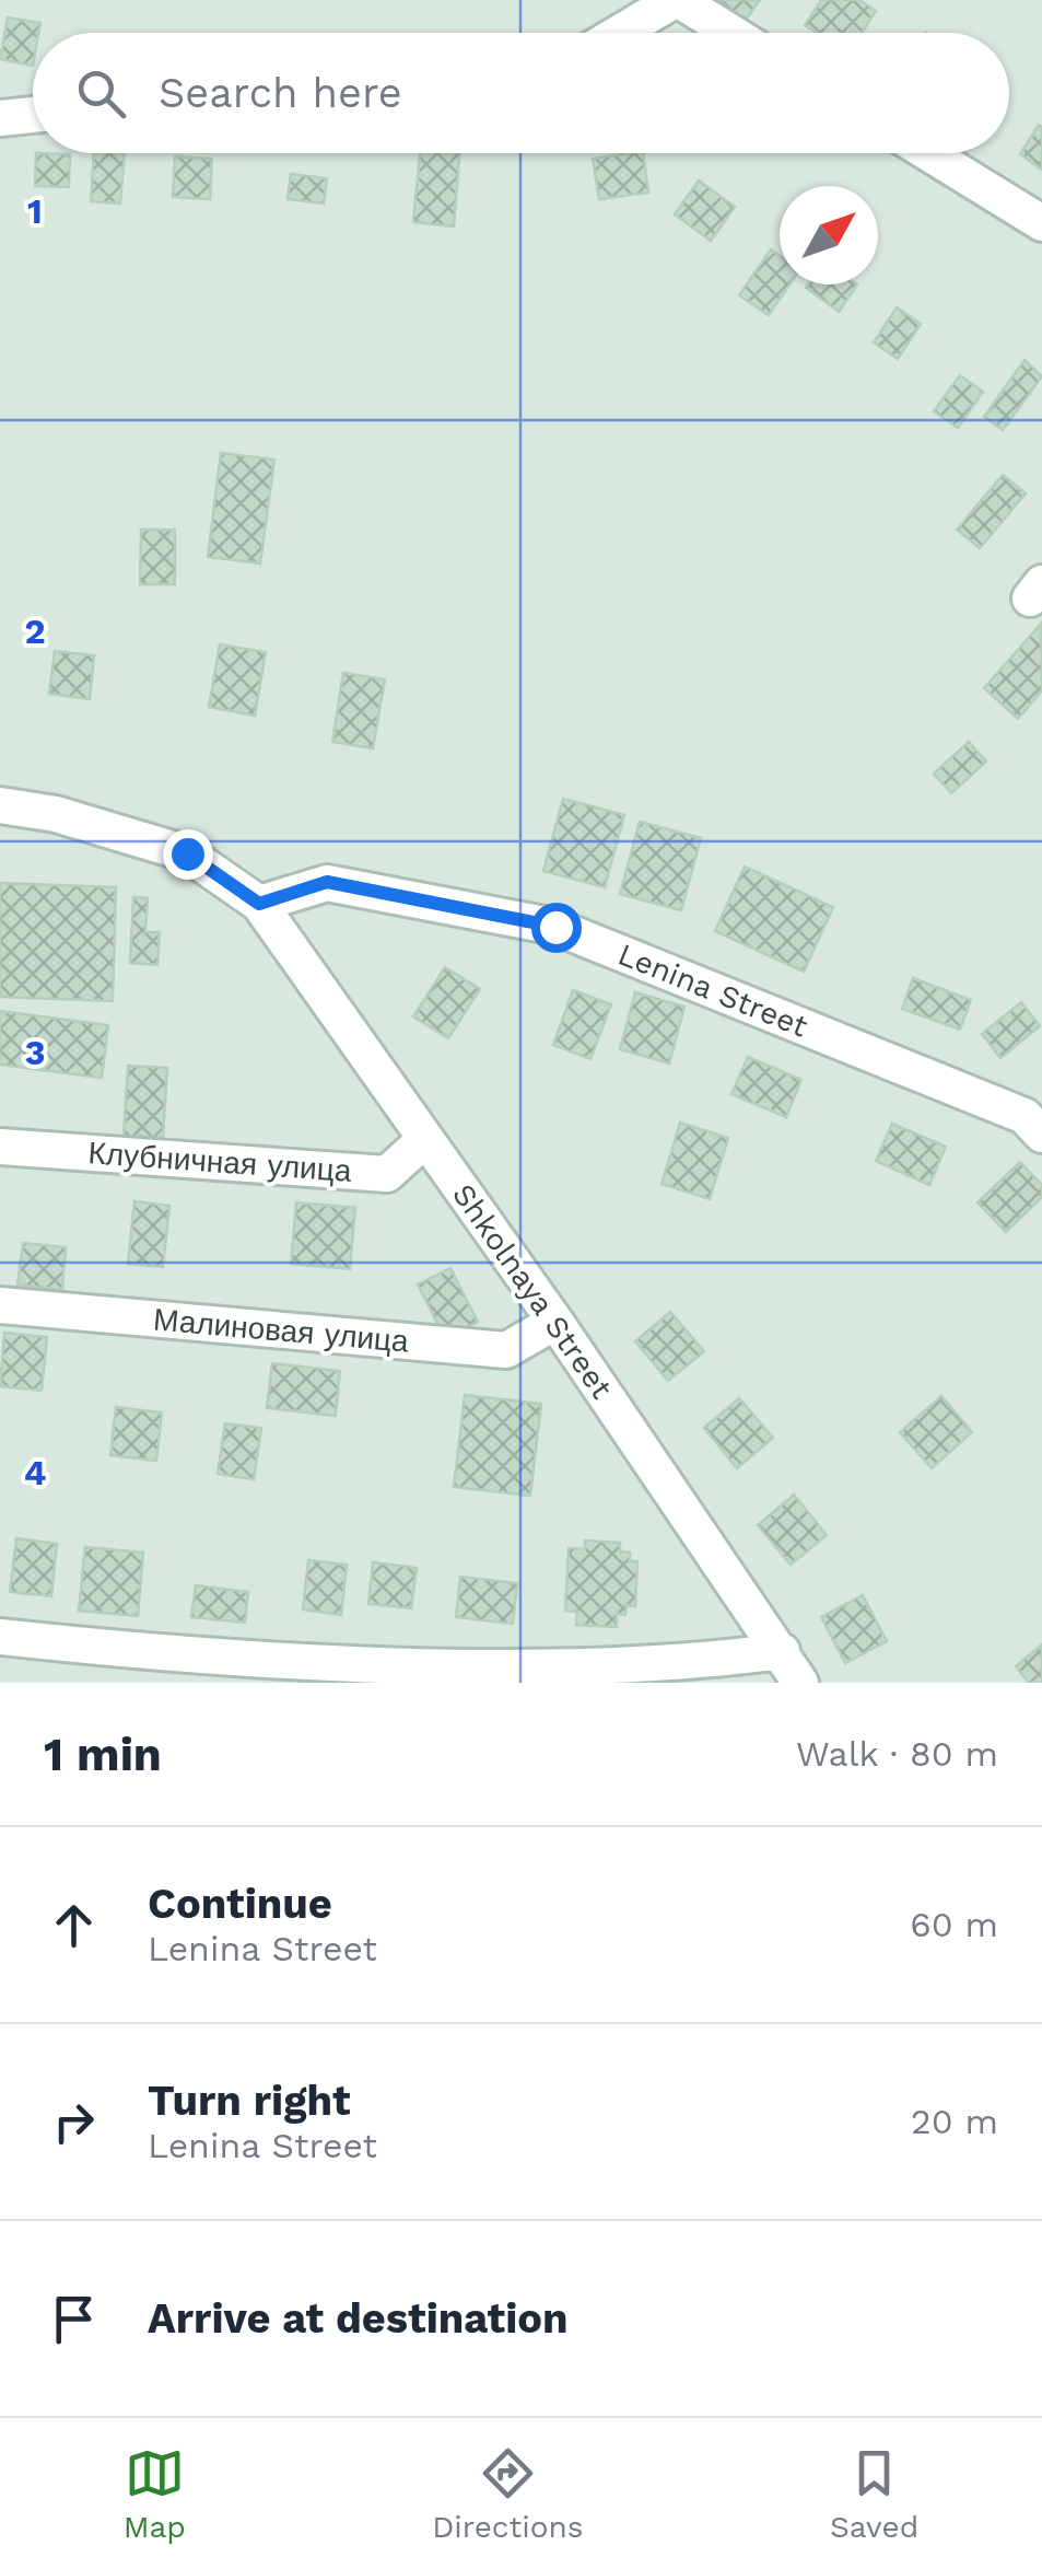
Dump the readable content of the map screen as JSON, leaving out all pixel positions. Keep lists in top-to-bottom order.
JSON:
{
  "streets": {
    "street": [
      "Lenina Street",
      "Клубничная улица",
      "Shkolnaya Street",
      "Малиновая улица"
    ]
  },
  "crossings": [
    ["Lenina Street", "Shkolnaya Street"],
    ["Клубничная улица", "Shkolnaya Street"],
    ["Shkolnaya Street", "Малиновая улица"]
  ],
  "north": "top right",
  "page": {
    "search": "Search here",
    "heading": ["1 min", "Walk · 80 m"],
    "list": [
      ["Continue", "Lenina Street", "60 m"],
      ["Turn right", "Lenina Street", "20 m"],
      "Arrive at destination"
    ],
    "nav": ["Map", "Directions", "Saved"]
  },
  "grid": {
    "rows": [
      "1",
      "2",
      "3",
      "4"
    ]
  }
}
